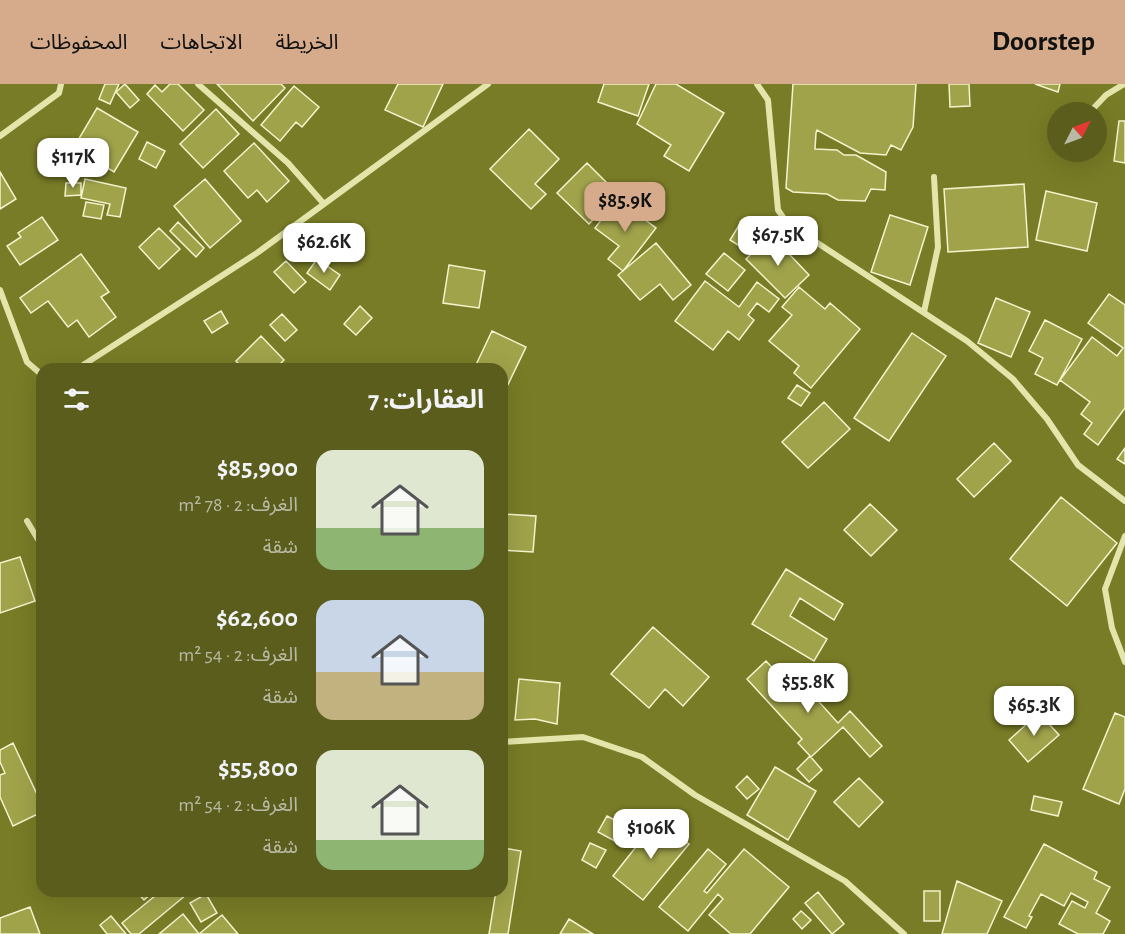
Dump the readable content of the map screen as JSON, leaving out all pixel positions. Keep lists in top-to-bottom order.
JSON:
{
  "north": "top right",
  "page": {
    "header": "Doorstep",
    "nav": ["الخريطة", "الاتجاهات", "المحفوظات"],
    "price": [
      "$117K",
      "$85.9K",
      "$67.5K",
      "$62.6K",
      "$55.8K",
      "$65.3K",
      "$106K"
    ],
    "heading": "العقارات: 7",
    "list": [
      {
        "name": "$85,900",
        "note": "الغرف: 2 · 78 m² · شقة"
      },
      {
        "name": "$62,600",
        "note": "الغرف: 2 · 54 m² · شقة"
      },
      {
        "name": "$55,800",
        "note": "الغرف: 2 · 54 m² · شقة"
      }
    ]
  }
}
